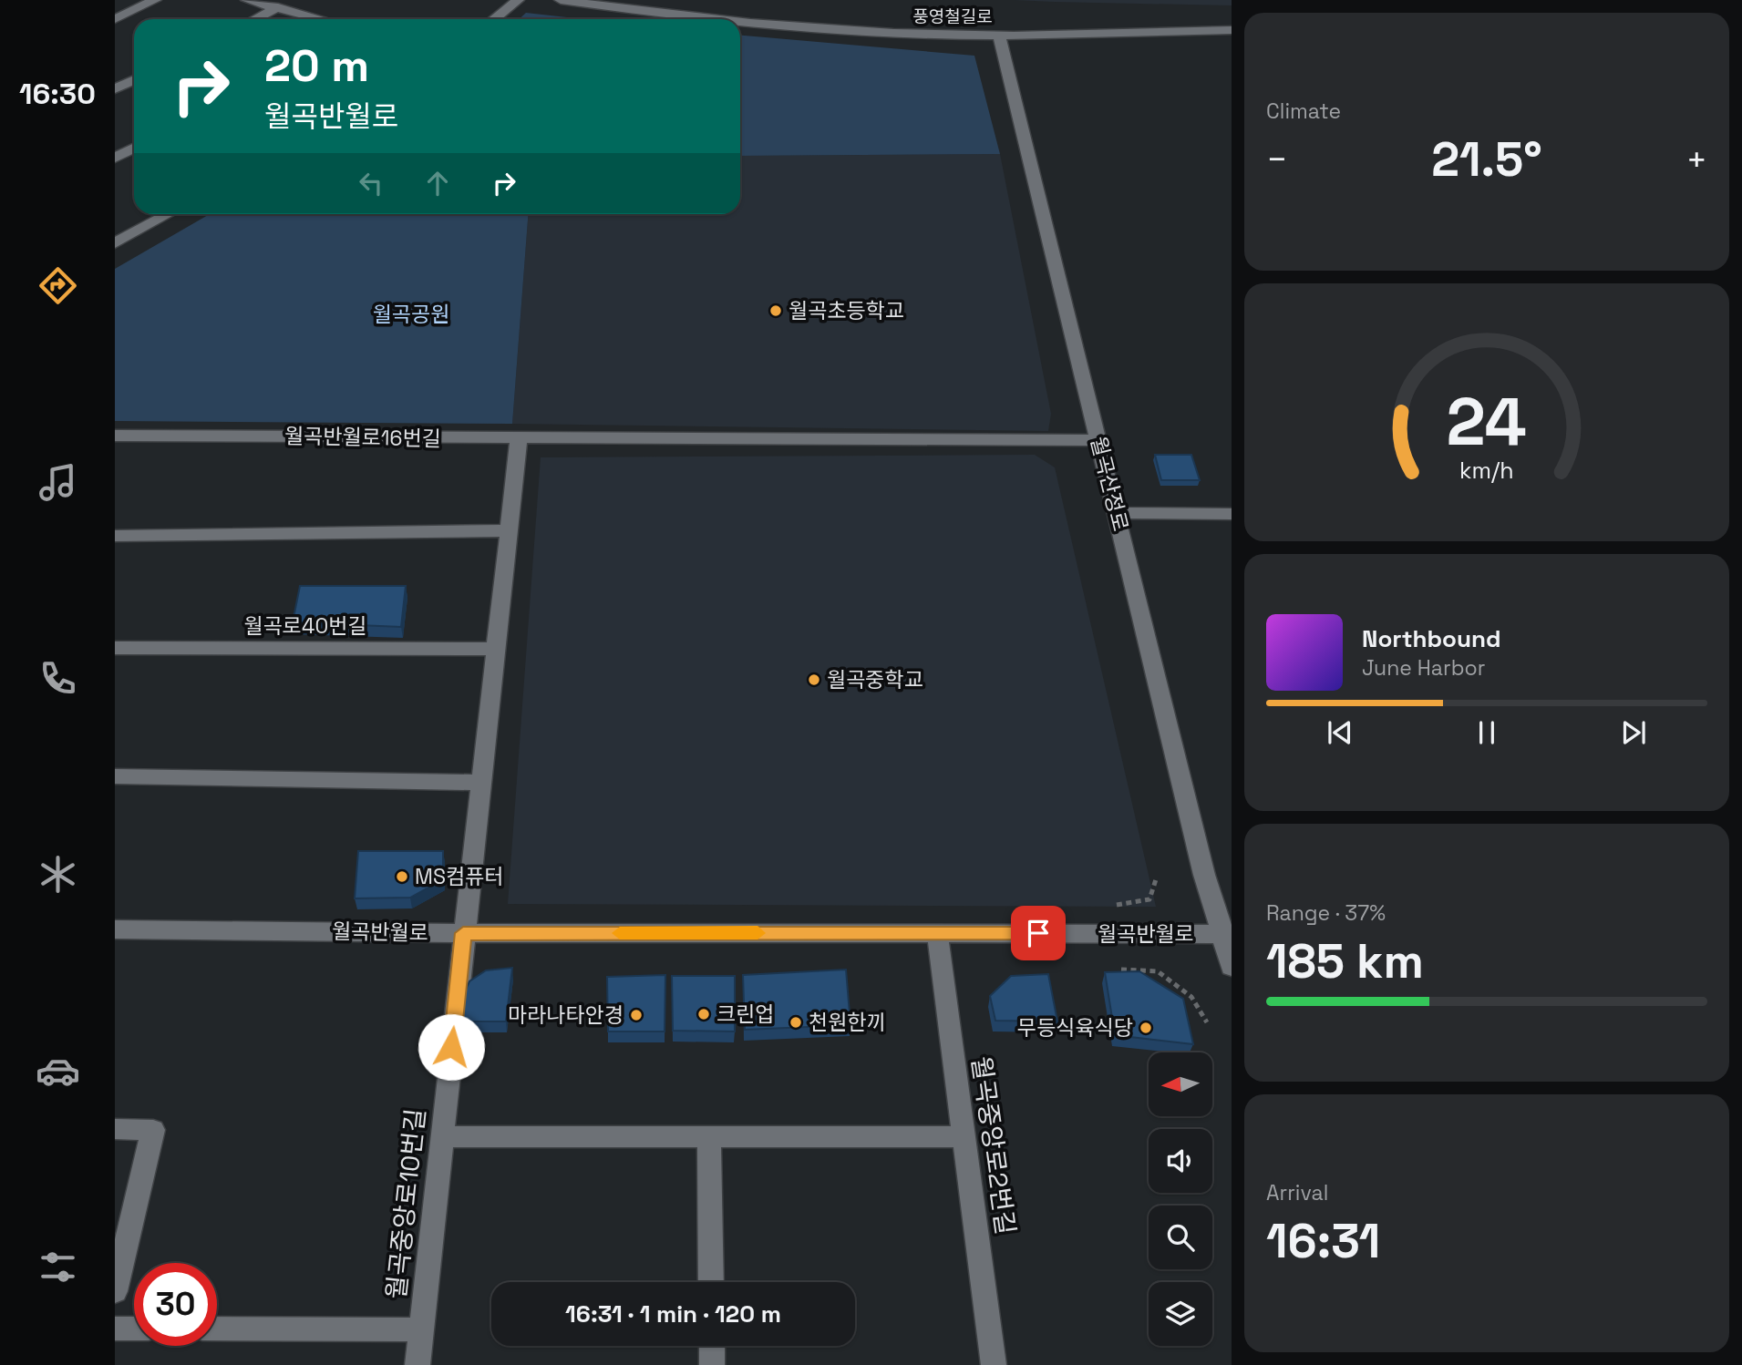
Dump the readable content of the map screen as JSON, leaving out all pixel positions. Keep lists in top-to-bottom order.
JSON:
{
  "streets": {
    "street": [
      "풍영철길로",
      "월곡반월로16번길",
      "월곡산정로",
      "월곡로40번길",
      "월곡반월로",
      "월곡중앙로2번길",
      "월곡중앙로10번길"
    ]
  },
  "crossings": [
    ["풍영철길로", "월곡산정로"],
    ["월곡반월로16번길", "월곡산정로"],
    ["월곡산정로", "월곡반월로"],
    ["월곡반월로", "월곡중앙로2번길"],
    ["월곡반월로", "월곡중앙로10번길"]
  ],
  "parks": ["월곡공원"],
  "places": [
    "월곡초등학교",
    "월곡중학교",
    "MS컴퓨터",
    "크린업",
    "마라나타안경",
    "천원한끼",
    "무등식육식당"
  ],
  "north": "left",
  "page": {
    "tabs": "16:30",
    "tile": [
      "Climate",
      ["Range · 37%", "185 km"],
      ["Arrival", "16:31"]
    ],
    "turn": ["20 m", "월곡반월로"],
    "heat": ["−", "21.5°", "+"],
    "song": ["Northbound", "June Harbor"],
    "limit": "30",
    "trip": "16:31 · 1 min · 120 m",
    "gauge": ["24", "km/h"]
  }
}
